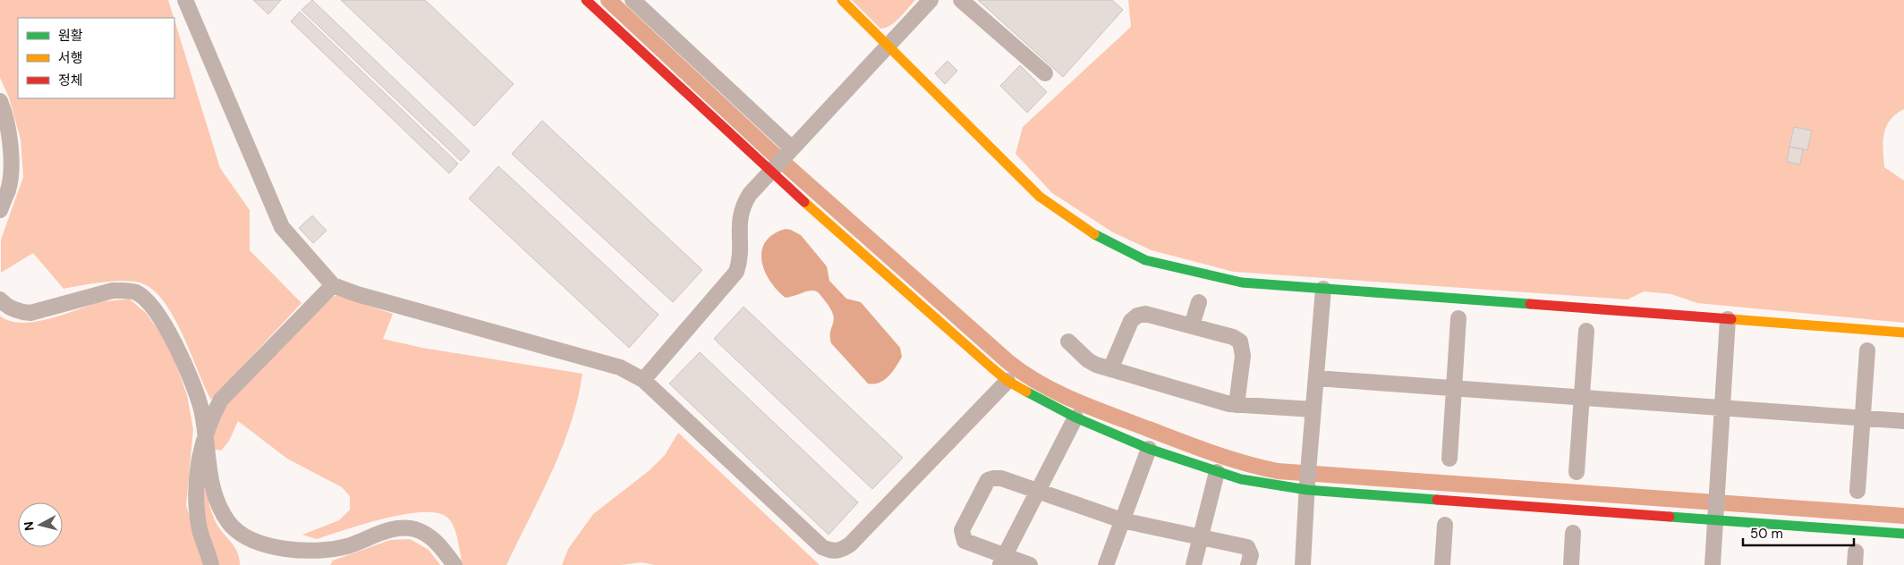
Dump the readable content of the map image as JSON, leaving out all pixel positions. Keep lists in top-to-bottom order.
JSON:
{
  "legend": ["원활", "서행", "정체"],
  "scale_bar": "50 m",
  "north": "left"
}
